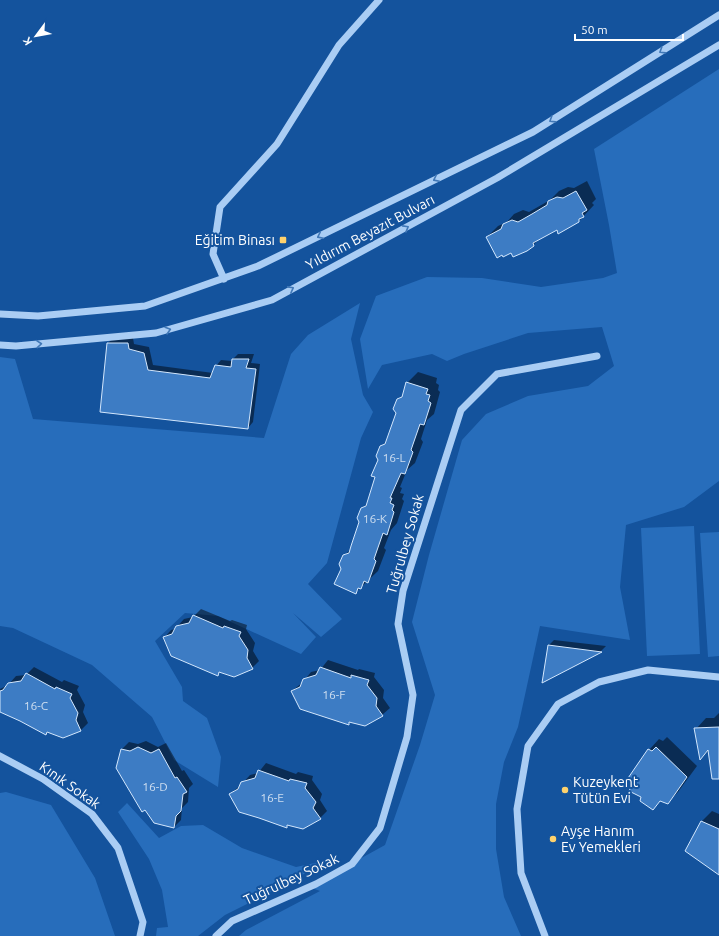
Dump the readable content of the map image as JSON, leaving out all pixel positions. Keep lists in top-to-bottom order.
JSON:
{
  "streets": {
    "street": ["Yıldırım Beyazıt Bulvarı", "Tuğrulbey Sokak", "Kınık Sokak"]
  },
  "places": {
    "transit": ["Eğitim Binası"],
    "other": ["Kuzeykent Tütün Evi", "Ayşe Hanım Ev Yemekleri"]
  },
  "house_numbers": [
    "16-L",
    "16-K",
    "16-F",
    "16-C",
    "16-D",
    "16-E"
  ],
  "scale_bar": "50 m",
  "north": "bottom left"
}
